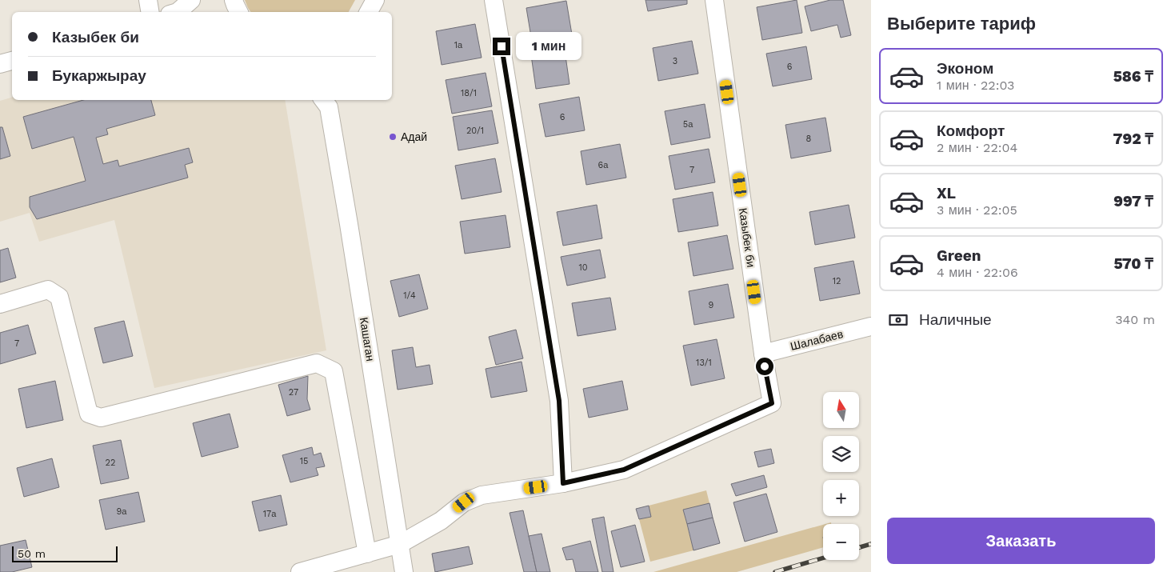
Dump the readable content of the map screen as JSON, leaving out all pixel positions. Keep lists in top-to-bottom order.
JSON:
{
  "streets": {
    "street": ["Казыбек би", "Кашаган", "Шалабаев"]
  },
  "crossings": [
    ["Казыбек би", "Шалабаев"]
  ],
  "places": ["Адай"],
  "house_numbers": [
    "1а",
    "3",
    "6",
    "18/1",
    "6",
    "5а",
    "20/1",
    "8",
    "6а",
    "7",
    "10",
    "12",
    "1/4",
    "9",
    "7",
    "13/1",
    "27",
    "15",
    "22",
    "9а",
    "17а"
  ],
  "scale_bar": "50 m",
  "north": "top",
  "page": {
    "heading": "Выберите тариф",
    "banner": ["Казыбек би", "Букаржырау"],
    "bubble": "1 мин",
    "list": [
      {
        "name": "Эконом",
        "note": "1 мин · 22:03",
        "value": "586 ₸"
      },
      {
        "name": "Комфорт",
        "note": "2 мин · 22:04",
        "value": "792 ₸"
      },
      {
        "name": "XL",
        "note": "3 мин · 22:05",
        "value": "997 ₸"
      },
      {
        "name": "Green",
        "note": "4 мин · 22:06",
        "value": "570 ₸"
      }
    ],
    "pay": ["Наличные", "340 m"],
    "map_buttons": ["+", "−"],
    "buttons": "Заказать",
    "scale": "50 m"
  }
}
